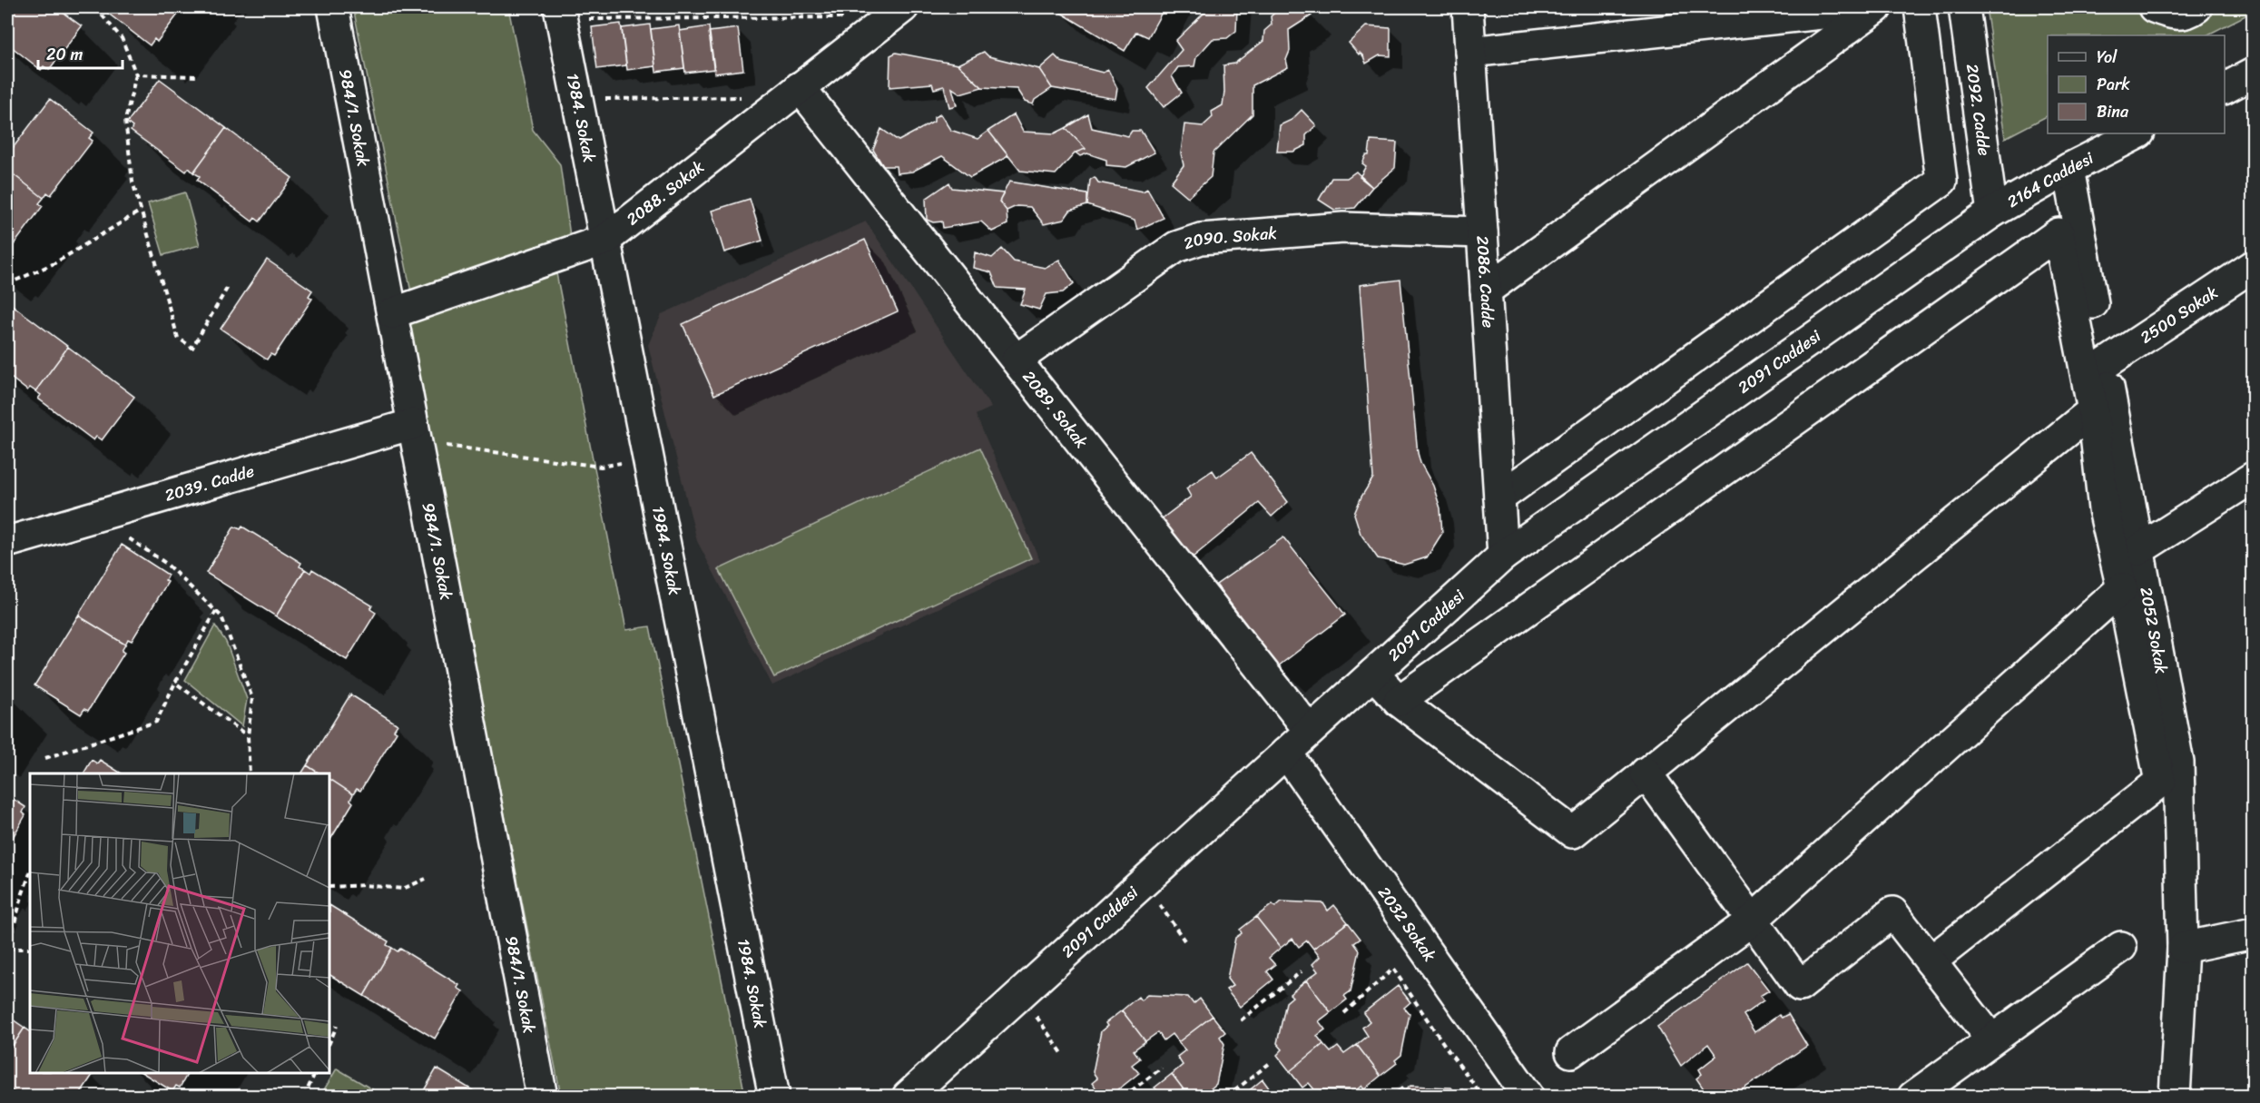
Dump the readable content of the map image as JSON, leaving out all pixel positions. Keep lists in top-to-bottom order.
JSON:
{
  "streets": {
    "street": [
      "2092. Cadde",
      "984/1. Sokak",
      "1984. Sokak",
      "2164 Caddesi",
      "2088. Sokak",
      "2090. Sokak",
      "2086. Cadde",
      "2500 Sokak",
      "2091 Caddesi",
      "2089. Sokak",
      "2039. Cadde",
      "2052 Sokak",
      "2032 Sokak"
    ]
  },
  "crossings": [
    ["2092. Cadde", "2164 Caddesi"],
    ["2092. Cadde", "2091 Caddesi"],
    ["984/1. Sokak", "2088. Sokak"],
    ["984/1. Sokak", "2039. Cadde"],
    ["1984. Sokak", "2088. Sokak"],
    ["2164 Caddesi", "2091 Caddesi"],
    ["2164 Caddesi", "2052 Sokak"],
    ["2088. Sokak", "2089. Sokak"],
    ["2090. Sokak", "2086. Cadde"],
    ["2090. Sokak", "2089. Sokak"],
    ["2086. Cadde", "2091 Caddesi"],
    ["2500 Sokak", "2052 Sokak"],
    ["2091 Caddesi", "2089. Sokak"],
    ["2091 Caddesi", "2032 Sokak"]
  ],
  "legend": ["Yol", "Park", "Bina"],
  "scale_bar": "20 m"
}
